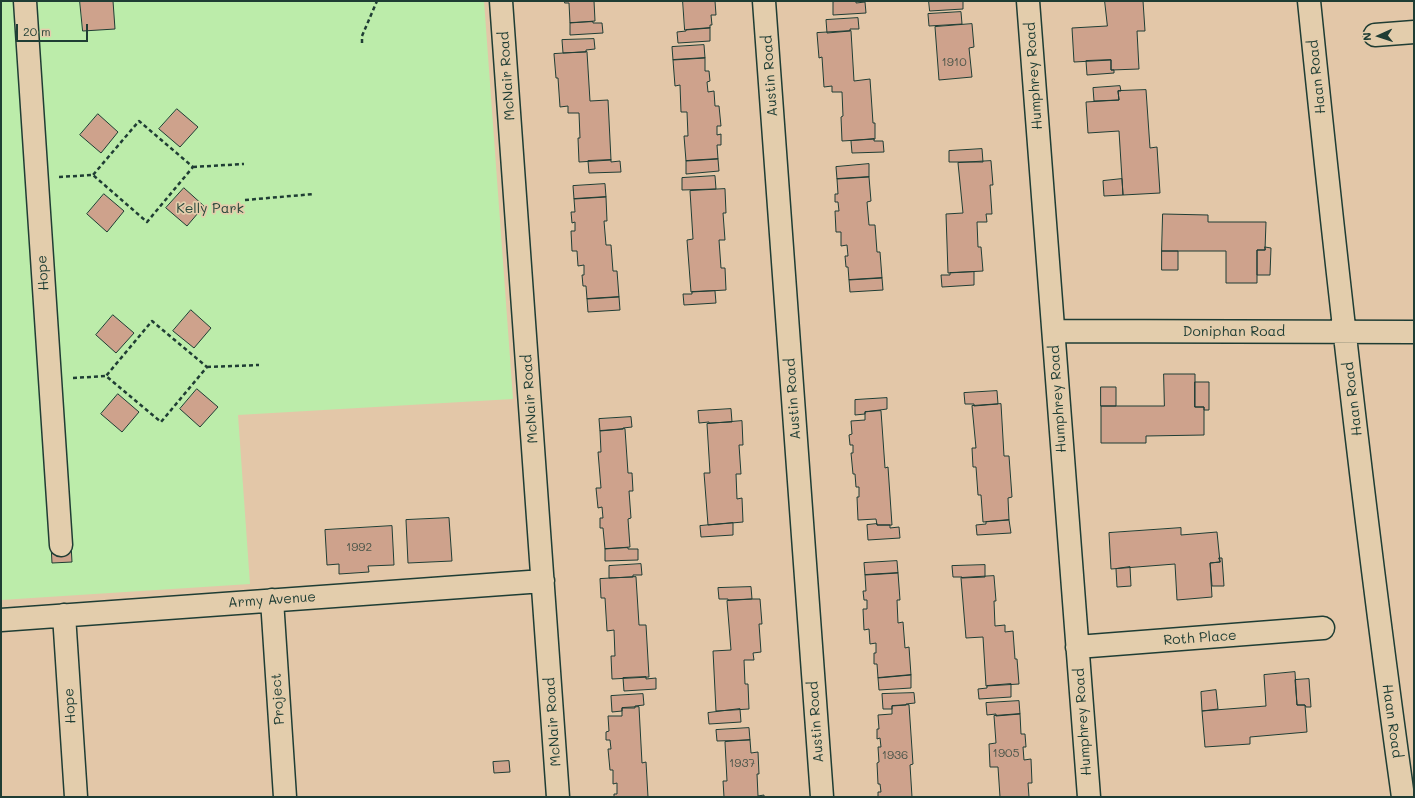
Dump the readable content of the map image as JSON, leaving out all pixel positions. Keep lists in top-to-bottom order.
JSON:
{
  "streets": {
    "street": [
      "McNair Road",
      "Austin Road",
      "Humphrey Road",
      "Haan Road",
      "Hope",
      "Doniphan Road",
      "Army Avenue",
      "Roth Place",
      "Project"
    ]
  },
  "crossings": [
    ["McNair Road", "Army Avenue"],
    ["Humphrey Road", "Doniphan Road"],
    ["Humphrey Road", "Roth Place"],
    ["Haan Road", "Doniphan Road"],
    ["Hope", "Army Avenue"],
    ["Army Avenue", "Project"]
  ],
  "parks": ["Kelly Park"],
  "house_numbers": [
    "1910",
    "1992",
    "1905",
    "1936",
    "1937"
  ],
  "scale_bar": "20 m",
  "north": "left"
}
